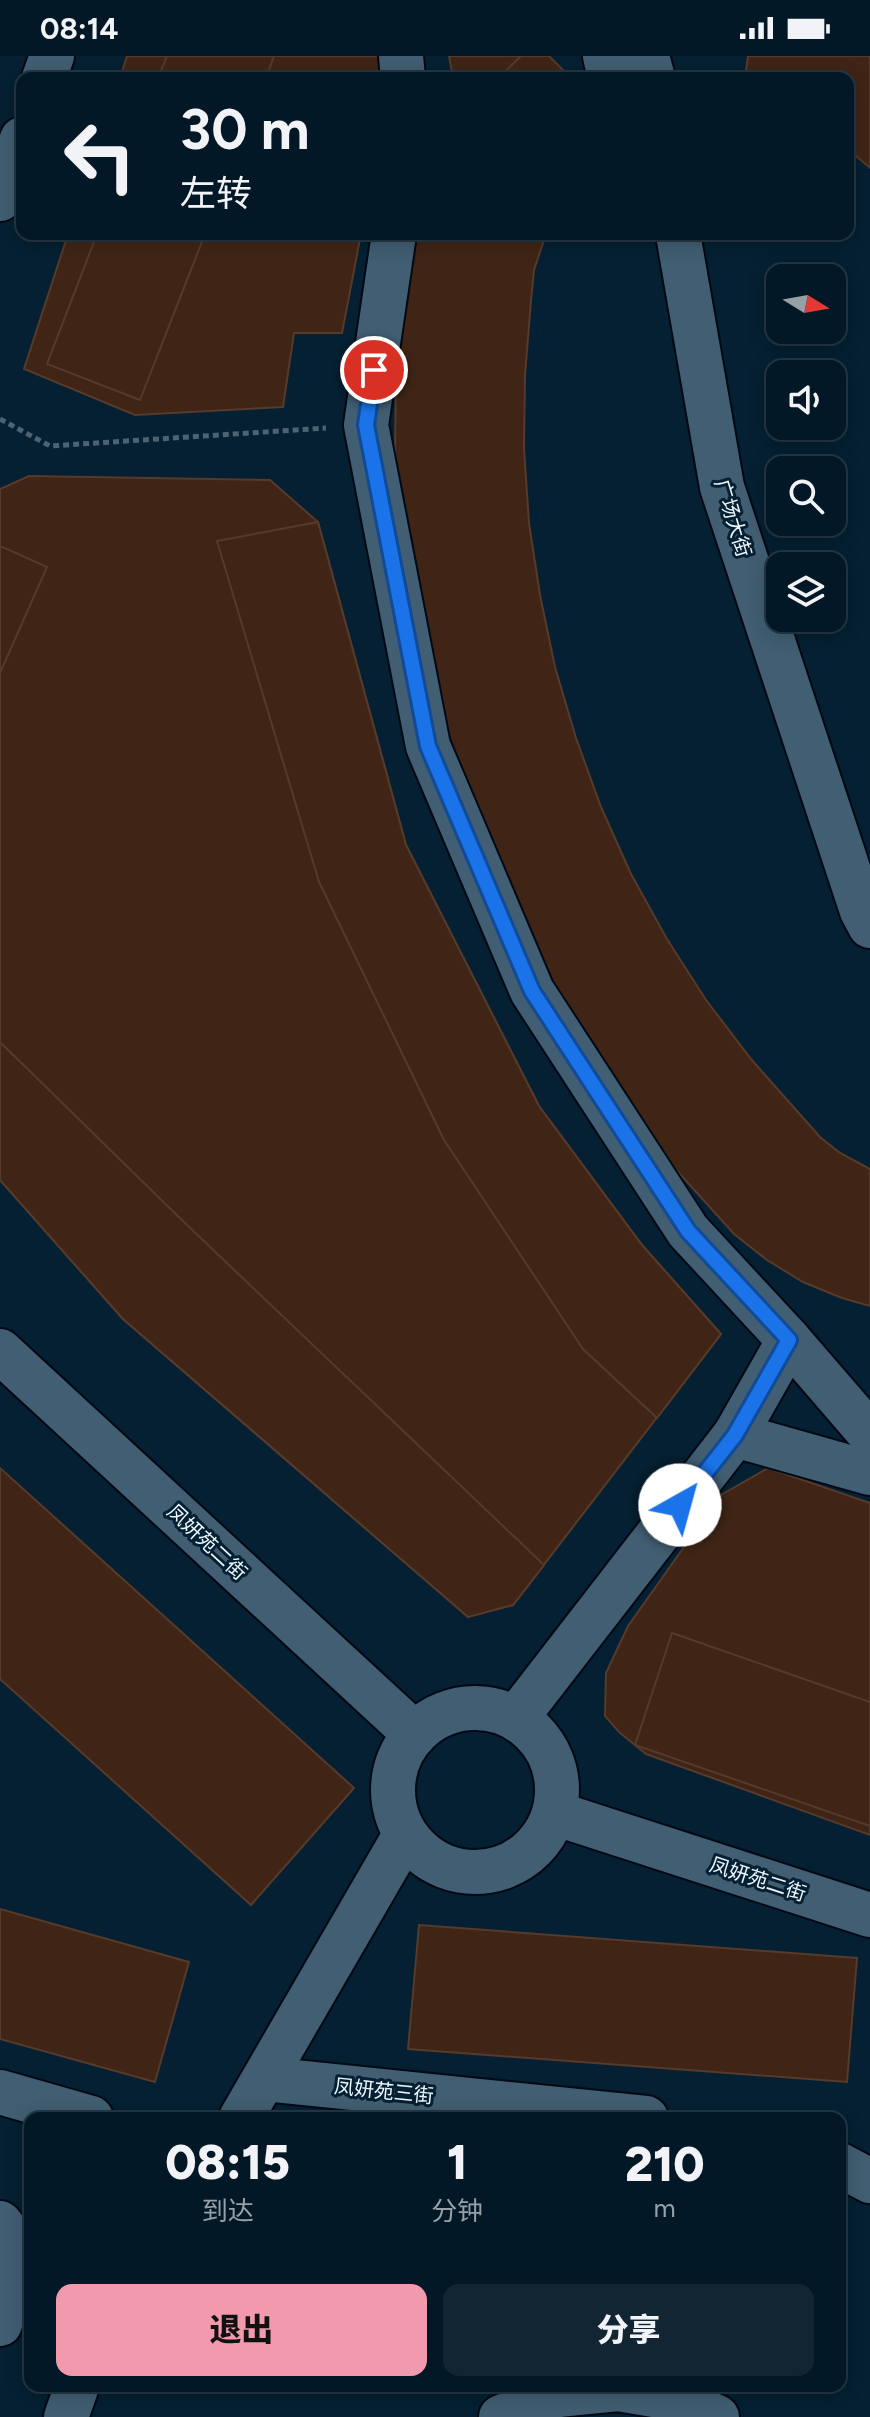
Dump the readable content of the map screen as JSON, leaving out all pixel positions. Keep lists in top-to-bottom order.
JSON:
{
  "streets": {
    "street": ["广场大街", "凤妍苑二街", "凤妍苑三街"]
  },
  "north": "right",
  "page": {
    "status": "08:14",
    "turn": ["30 m", "左转"],
    "eta": [
      "08:15",
      "到达",
      "1",
      "分钟",
      "210",
      "m"
    ],
    "buttons": ["退出", "分享"]
  }
}
